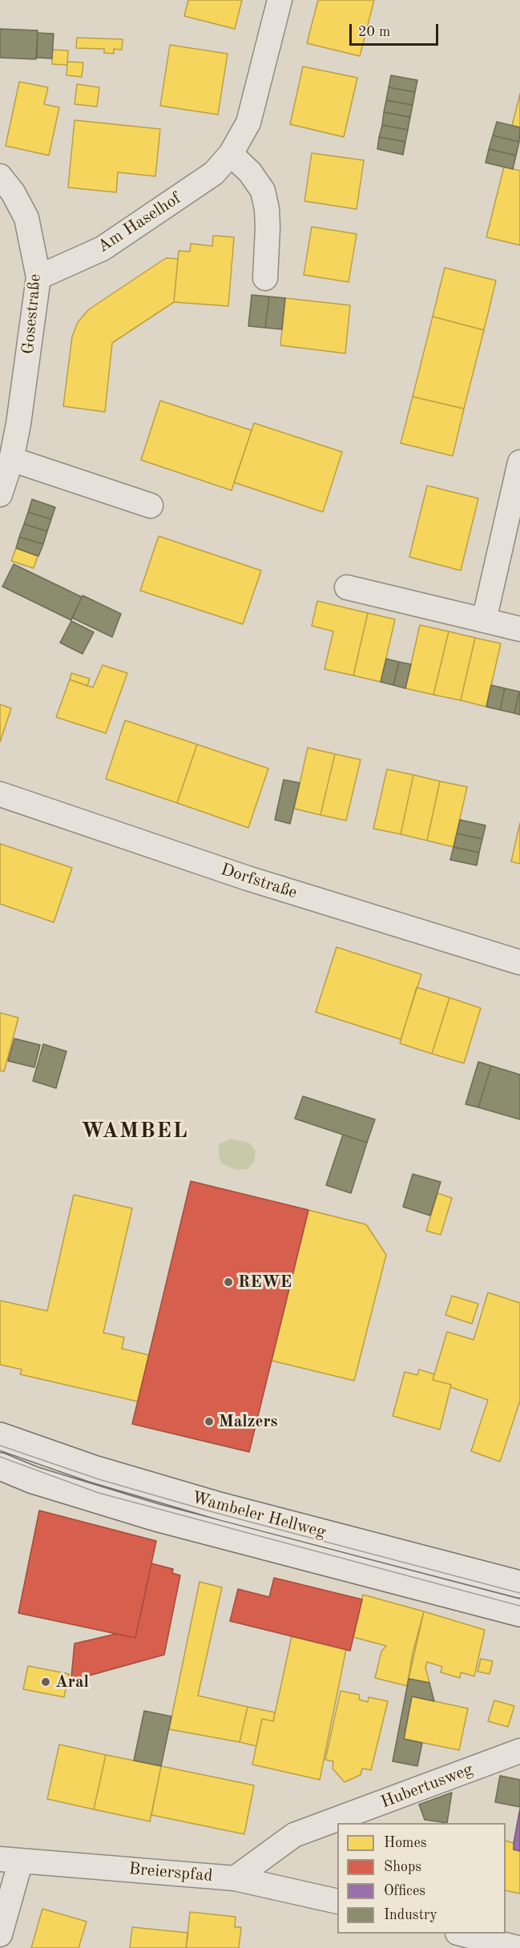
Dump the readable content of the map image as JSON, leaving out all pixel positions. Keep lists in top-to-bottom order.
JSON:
{
  "streets": {
    "main road": ["Wambeler Hellweg"],
    "street": [
      "Am Haselhof",
      "Gosestraße",
      "Dorfstraße",
      "Hubertusweg",
      "Breierspfad"
    ]
  },
  "crossings": [
    ["Am Haselhof", "Gosestraße"],
    ["Hubertusweg", "Breierspfad"]
  ],
  "districts": ["WAMBEL"],
  "places": ["REWE", "Malzers", "Aral"],
  "legend": [
    "Homes",
    "Shops",
    "Offices",
    "Industry"
  ],
  "scale_bar": "20 m"
}
